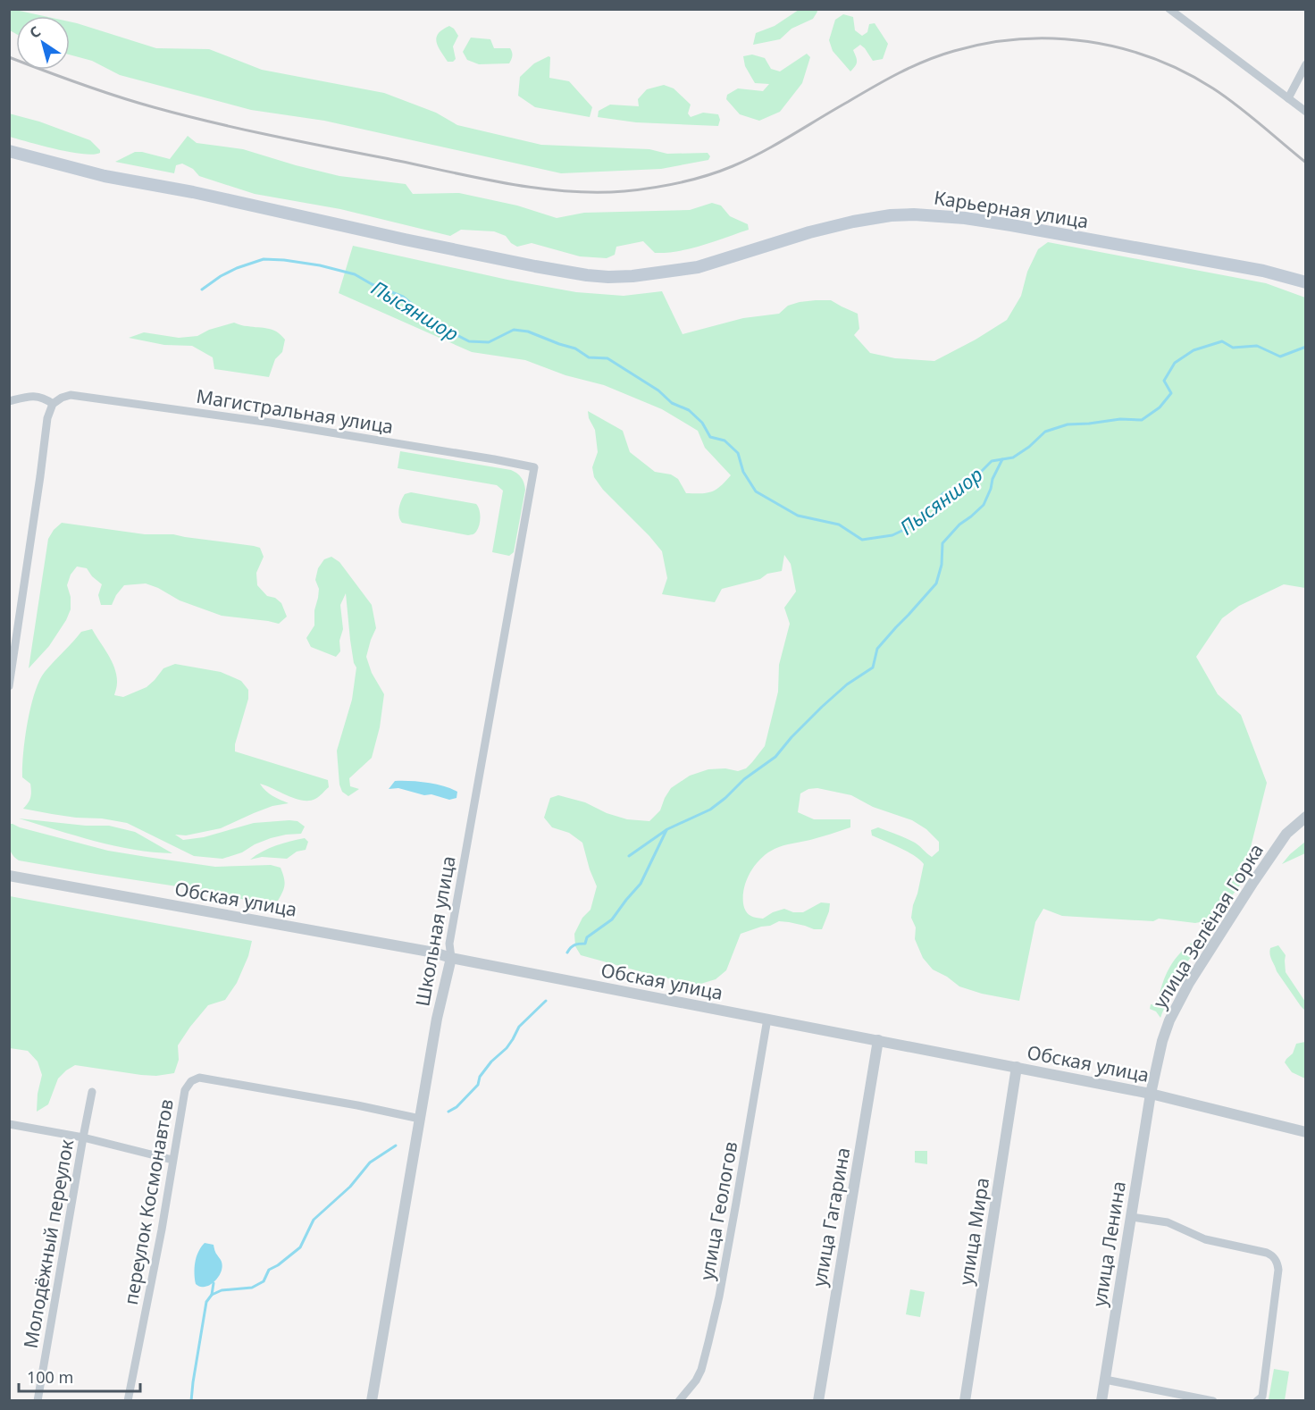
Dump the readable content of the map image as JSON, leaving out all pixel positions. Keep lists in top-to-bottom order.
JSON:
{
  "streets": {
    "main road": ["Карьерная улица"],
    "street": [
      "Магистральная улица",
      "Обская улица",
      "улица Зелёная Горка",
      "Школьная улица",
      "переулок Космонавтов",
      "улица Геологов",
      "улица Гагарина",
      "улица Мира",
      "Молодёжный переулок",
      "улица Ленина"
    ]
  },
  "crossings": [
    ["Магистральная улица", "Школьная улица"],
    ["Обская улица", "улица Зелёная Горка"],
    ["Обская улица", "Школьная улица"],
    ["Обская улица", "улица Геологов"],
    ["Обская улица", "улица Гагарина"],
    ["Обская улица", "улица Мира"],
    ["Обская улица", "улица Ленина"],
    ["улица Зелёная Горка", "улица Ленина"],
    ["Школьная улица", "переулок Космонавтов"]
  ],
  "water": ["Пысяншор"],
  "scale_bar": "100 m",
  "north": "top left"
}
